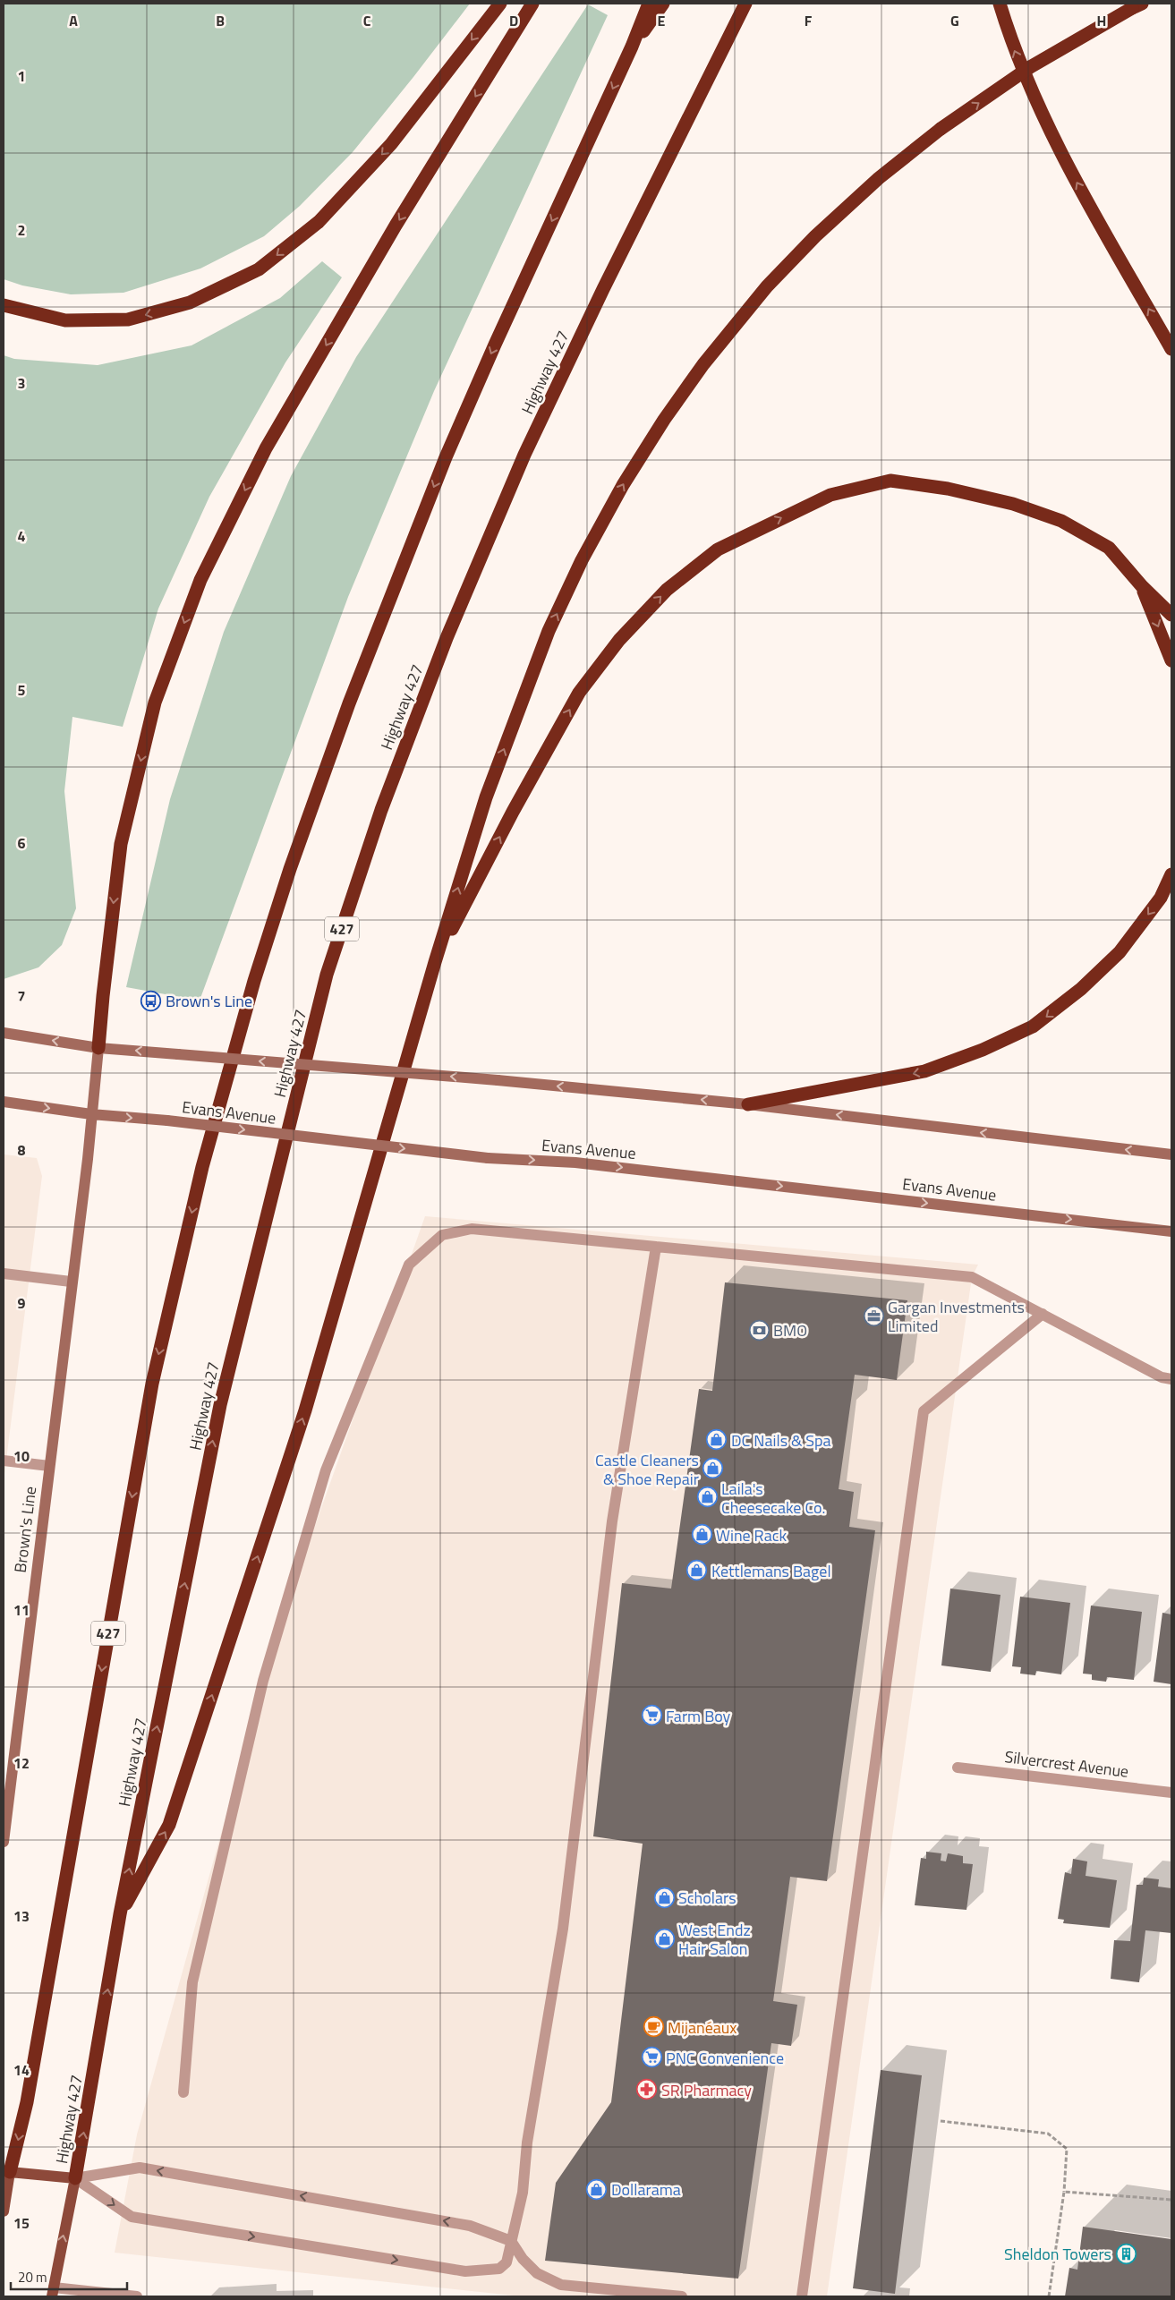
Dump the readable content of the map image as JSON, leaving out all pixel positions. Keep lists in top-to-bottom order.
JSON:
{
  "streets": {
    "highway": ["Highway 427", "427"],
    "main road": ["Evans Avenue", "Brown's Line"],
    "street": ["Silvercrest Avenue"]
  },
  "crossings": [
    ["Evans Avenue", "Brown's Line"]
  ],
  "places": {
    "bus stop": ["Brown's Line"],
    "office": ["Gargan Investments Limited"],
    "bank": ["BMO"],
    "shop": [
      "DC Nails & Spa",
      "Castle Cleaners & Shoe Repair",
      "Laila's Cheesecake Co.",
      "Wine Rack",
      "Kettlemans Bagel",
      "Scholars",
      "West Endz Hair Salon",
      "Dollarama"
    ],
    "supermarket": ["Farm Boy", "PNC Convenience"],
    "cafe": ["Mijanéaux"],
    "pharmacy": ["SR Pharmacy"],
    "building": ["Sheldon Towers"]
  },
  "scale_bar": "20 m",
  "grid": {
    "columns": [
      "A",
      "B",
      "C",
      "D",
      "E",
      "F",
      "G",
      "H"
    ],
    "rows": [
      "1",
      "2",
      "3",
      "4",
      "5",
      "6",
      "7",
      "8",
      "9",
      "10",
      "11",
      "12",
      "13",
      "14",
      "15"
    ]
  }
}
